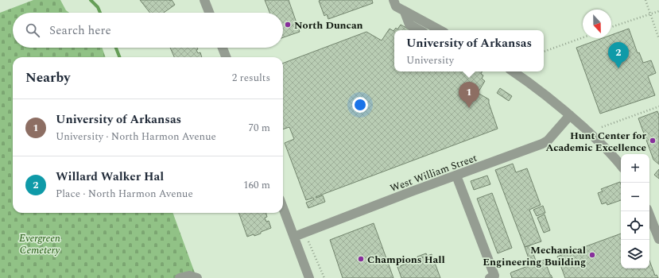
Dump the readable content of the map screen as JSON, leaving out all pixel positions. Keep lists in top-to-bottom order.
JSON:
{
  "streets": {
    "street": ["West William Street"]
  },
  "parks": ["Evergreen Cemetery"],
  "places": [
    "North Duncan",
    "Hunt Center for Academic Excellence",
    "Mechanical Engineering Building",
    "Champions Hall"
  ],
  "north": "bottom",
  "page": {
    "search": "Search here",
    "popup": ["University of Arkansas", "University"],
    "pins": ["2", "1"],
    "heading": ["Nearby", "2 results"],
    "list": [
      {
        "mark": "1",
        "name": "University of Arkansas",
        "note": "University · North Harmon Avenue",
        "value": "70 m"
      },
      {
        "mark": "2",
        "name": "Willard Walker Hal",
        "note": "Place · North Harmon Avenue",
        "value": "160 m"
      }
    ],
    "map_buttons": ["+", "−"]
  }
}
